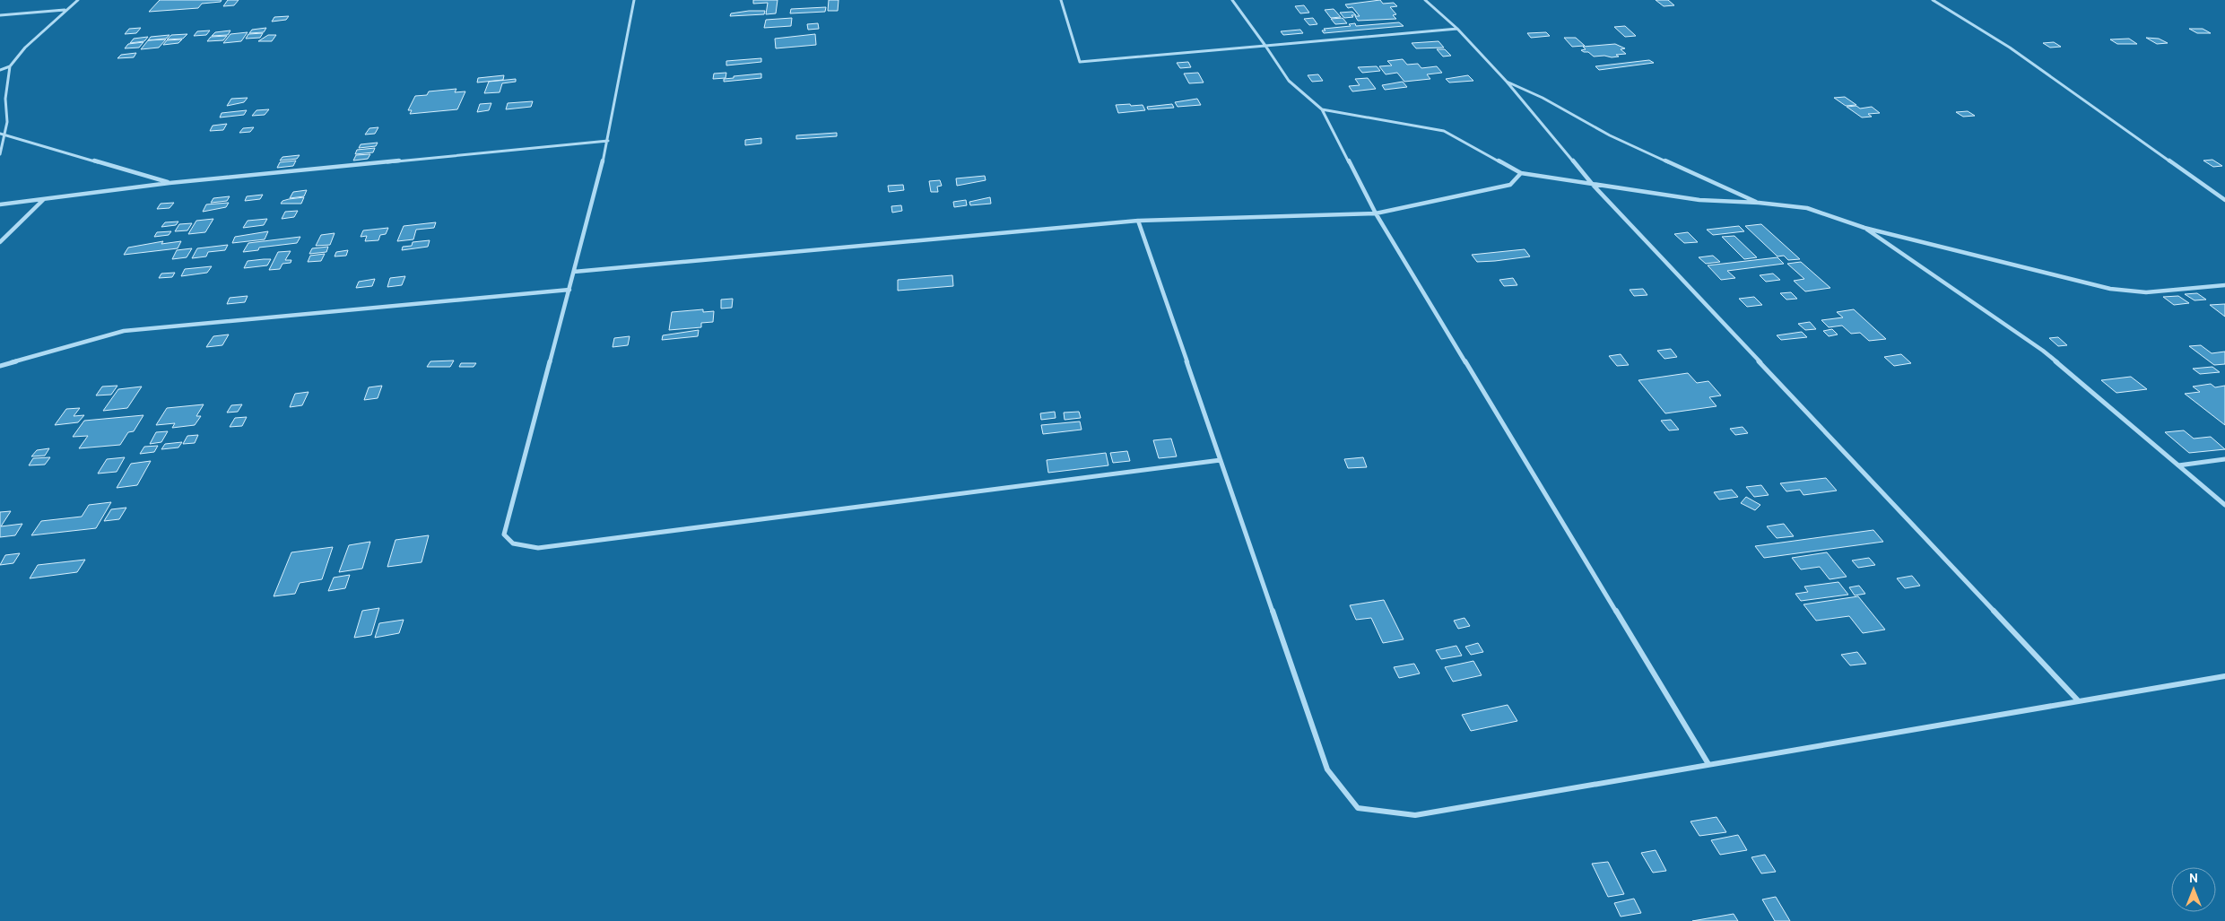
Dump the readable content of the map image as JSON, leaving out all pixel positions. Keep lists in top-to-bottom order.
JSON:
{
  "north": "top"
}
